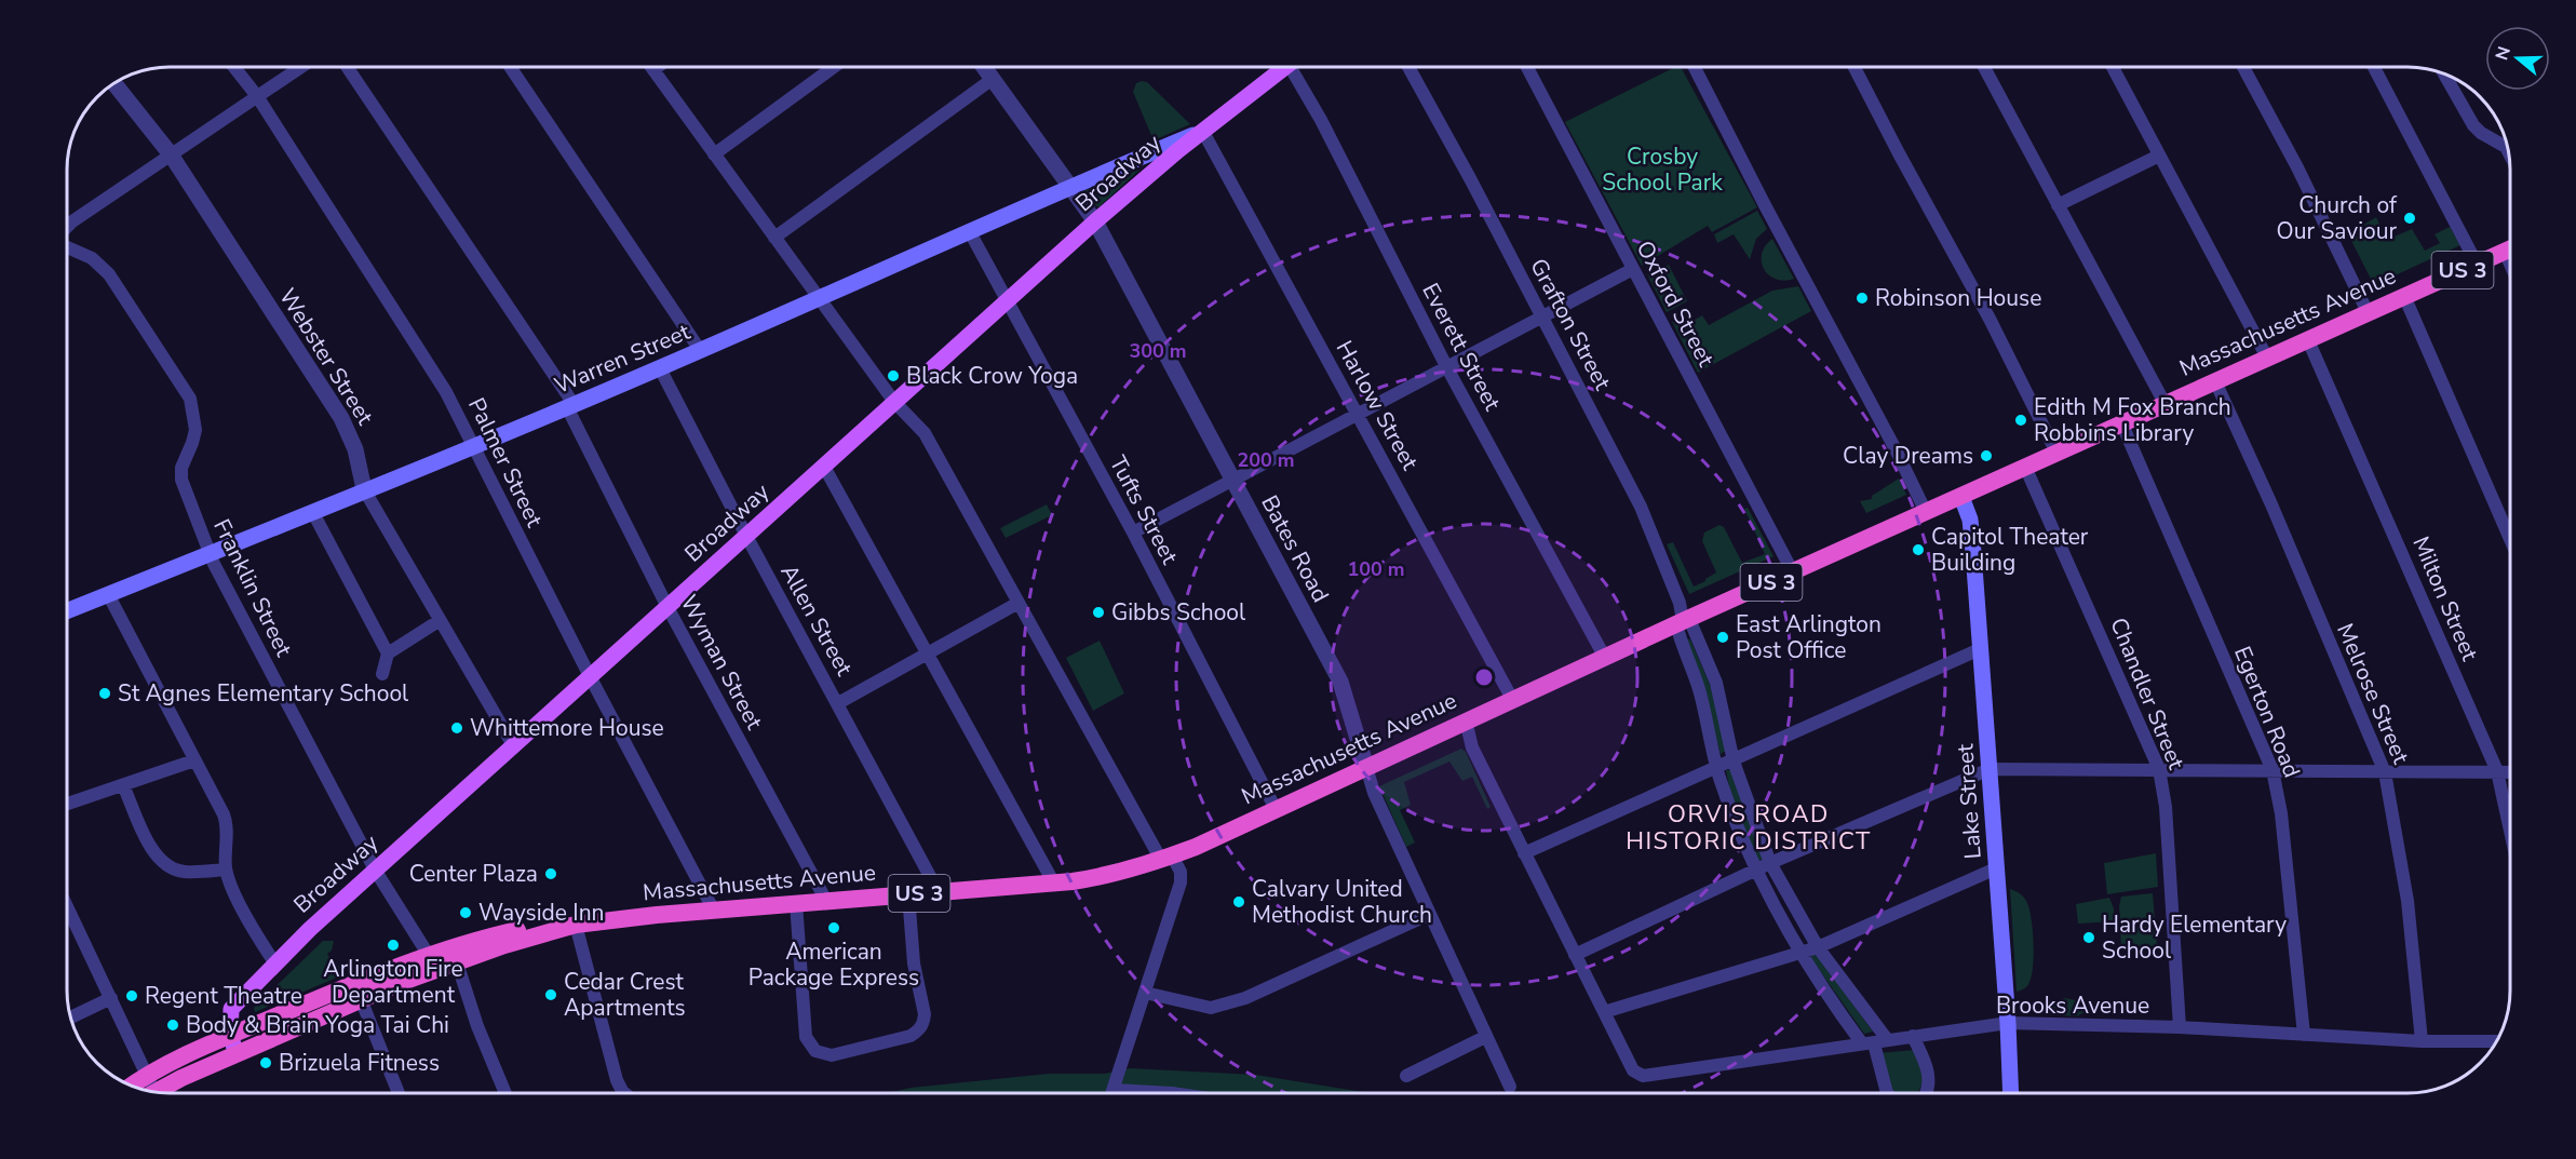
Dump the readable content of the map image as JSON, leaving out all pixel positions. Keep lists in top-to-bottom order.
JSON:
{
  "streets": {
    "highway": ["US 3", "Massachusetts Avenue"],
    "main road": ["Broadway", "Warren Street", "Lake Street"],
    "street": [
      "Oxford Street",
      "Grafton Street",
      "Everett Street",
      "Webster Street",
      "Harlow Street",
      "Palmer Street",
      "Tufts Street",
      "Bates Road",
      "Franklin Street",
      "Milton Street",
      "Allen Street",
      "Wyman Street",
      "Chandler Street",
      "Melrose Street",
      "Egerton Road",
      "Brooks Avenue"
    ]
  },
  "crossings": [
    ["Broadway", "Massachusetts Avenue"],
    ["Broadway", "Webster Street"],
    ["Broadway", "Warren Street"],
    ["Broadway", "Harlow Street"],
    ["Broadway", "Palmer Street"],
    ["Broadway", "Tufts Street"],
    ["Broadway", "Bates Road"],
    ["Broadway", "Franklin Street"],
    ["Broadway", "Allen Street"],
    ["Broadway", "Wyman Street"],
    ["Oxford Street", "Massachusetts Avenue"],
    ["Massachusetts Avenue", "Grafton Street"],
    ["Massachusetts Avenue", "Everett Street"],
    ["Massachusetts Avenue", "Harlow Street"],
    ["Massachusetts Avenue", "Palmer Street"],
    ["Massachusetts Avenue", "Tufts Street"],
    ["Massachusetts Avenue", "Bates Road"],
    ["Massachusetts Avenue", "Franklin Street"],
    ["Massachusetts Avenue", "Milton Street"],
    ["Massachusetts Avenue", "Allen Street"],
    ["Massachusetts Avenue", "Wyman Street"],
    ["Massachusetts Avenue", "Chandler Street"],
    ["Massachusetts Avenue", "Melrose Street"],
    ["Massachusetts Avenue", "Egerton Road"],
    ["Massachusetts Avenue", "Lake Street"],
    ["Webster Street", "Warren Street"],
    ["Warren Street", "Harlow Street"],
    ["Warren Street", "Palmer Street"],
    ["Warren Street", "Tufts Street"],
    ["Warren Street", "Bates Road"],
    ["Warren Street", "Franklin Street"],
    ["Warren Street", "Allen Street"],
    ["Warren Street", "Wyman Street"],
    ["Chandler Street", "Brooks Avenue"],
    ["Melrose Street", "Brooks Avenue"],
    ["Egerton Road", "Brooks Avenue"],
    ["Lake Street", "Brooks Avenue"]
  ],
  "districts": ["ORVIS ROAD HISTORIC DISTRICT"],
  "parks": ["Crosby School Park"],
  "places": [
    "Church of Our Saviour",
    "Robinson House",
    "Black Crow Yoga",
    "Edith M Fox Branch Robbins Library",
    "Clay Dreams",
    "Capitol Theater Building",
    "Gibbs School",
    "East Arlington Post Office",
    "St Agnes Elementary School",
    "Whittemore House",
    "Center Plaza",
    "Calvary United Methodist Church",
    "Wayside Inn",
    "American Package Express",
    "Hardy Elementary School",
    "Arlington Fire Department",
    "Cedar Crest Apartments",
    "Regent Theatre",
    "Body & Brain Yoga Tai Chi",
    "Brizuela Fitness"
  ],
  "north": "left",
  "rings": ["300 m", "200 m", "100 m"]
}
